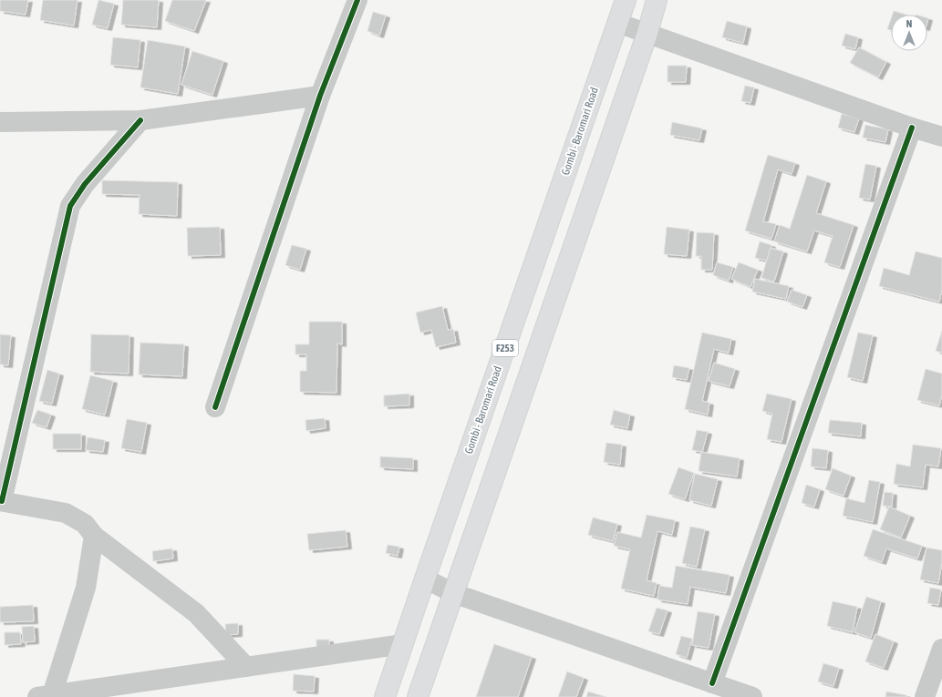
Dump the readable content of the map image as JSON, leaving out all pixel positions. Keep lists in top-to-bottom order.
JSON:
{
  "streets": {
    "main road": ["Gombi - Baromari Road", "F253"]
  },
  "north": "top"
}
